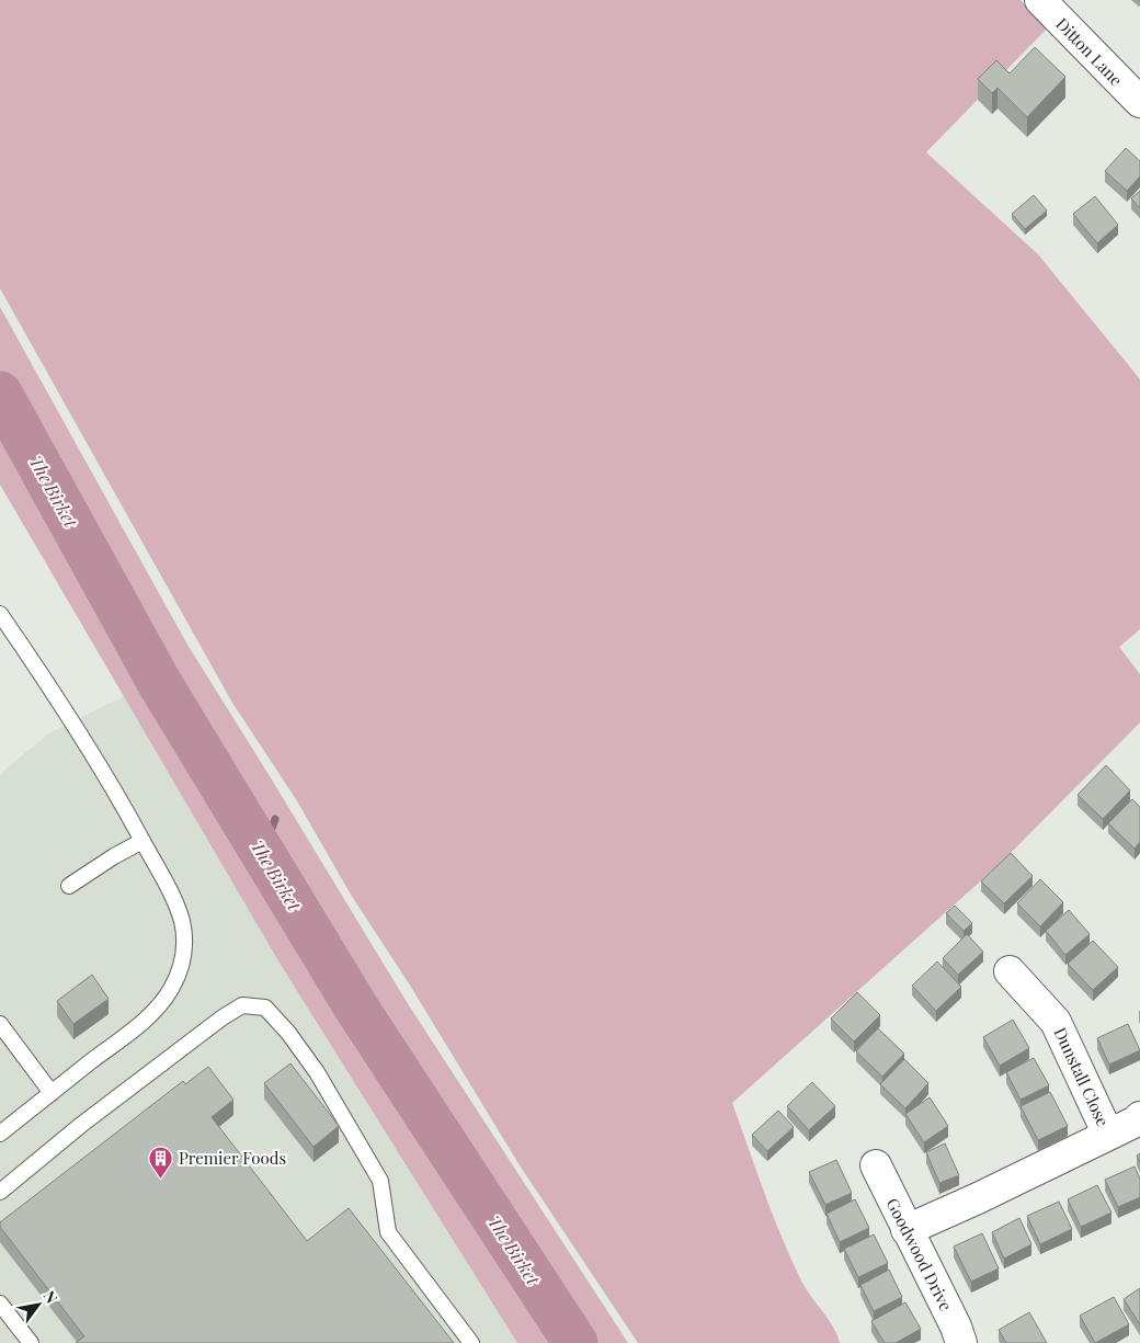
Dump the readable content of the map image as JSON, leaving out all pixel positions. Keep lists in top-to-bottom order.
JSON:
{
  "streets": {
    "street": ["Ditton Lane", "Dunstall Close", "Goodwood Drive"]
  },
  "water": ["The Birket"],
  "places": {
    "building": ["Premier Foods"]
  },
  "north": "top right"
}
